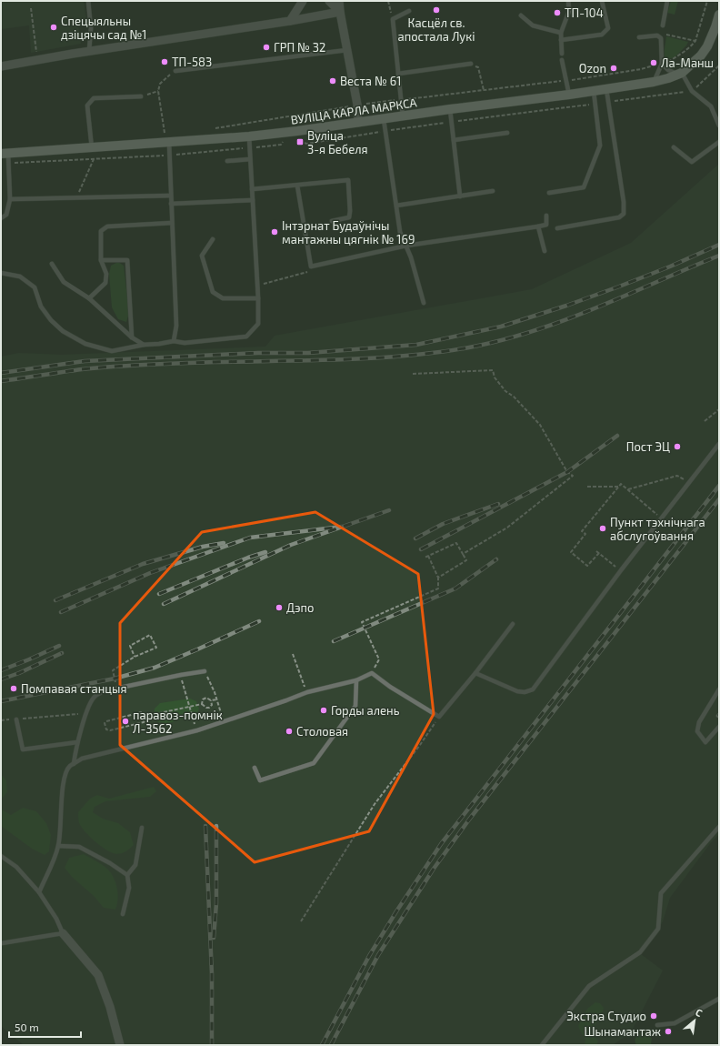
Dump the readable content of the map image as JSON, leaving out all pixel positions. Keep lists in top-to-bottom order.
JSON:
{
  "streets": {
    "main road": ["ВУЛІЦА КАРЛА МАРКСА"]
  },
  "places": {
    "other": [
      "Касцёл св. апостала Лукі",
      "ТП-104",
      "Спецыяльны дзіцячы сад №1",
      "ГРП № 32",
      "ТП-583",
      "Ла-Манш",
      "Ozon",
      "Веста № 61",
      "Інтэрнат Будаўнічы мантажны цягнік № 169",
      "Пост ЭЦ",
      "Пункт тэхнічнага абслугоўвання",
      "Дэпо",
      "Помпавая станцыя",
      "Горды алень",
      "паравоз-помнік Л-3562",
      "Столовая",
      "Экстра Студио",
      "Шынамантаж"
    ],
    "transit": ["Вуліца 3-я Бебеля"]
  },
  "scale_bar": "50 m",
  "north": "top right"
}
